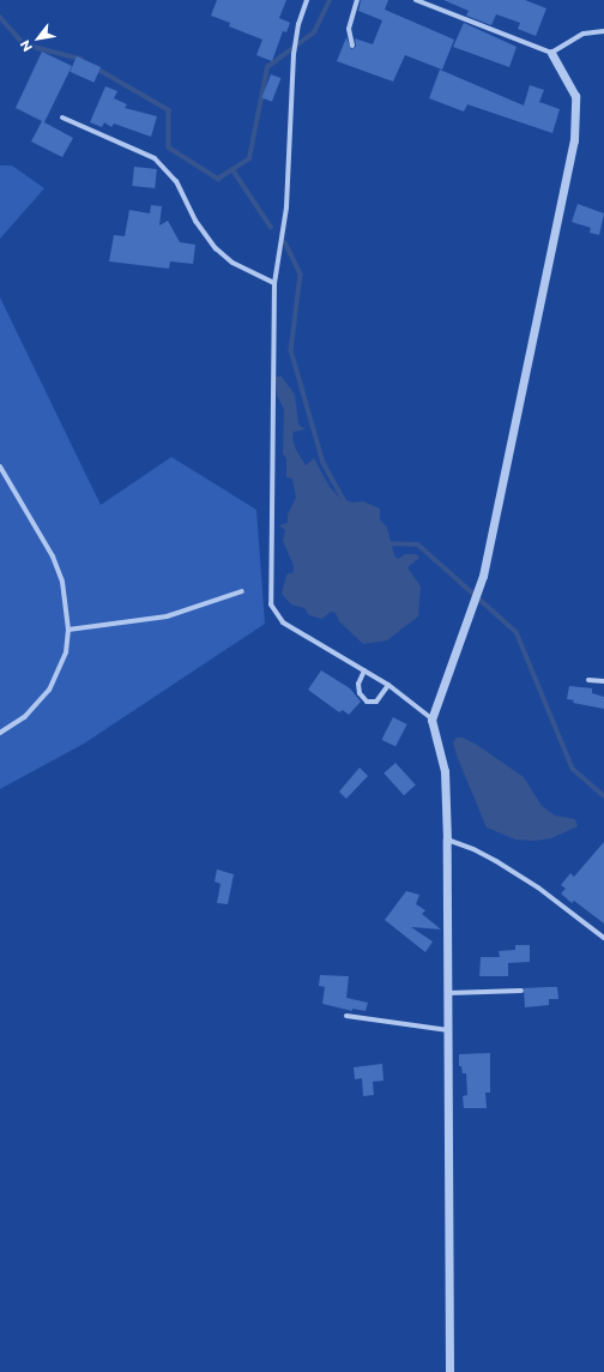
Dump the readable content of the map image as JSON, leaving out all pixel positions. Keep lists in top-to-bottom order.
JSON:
{
  "north": "bottom left"
}
